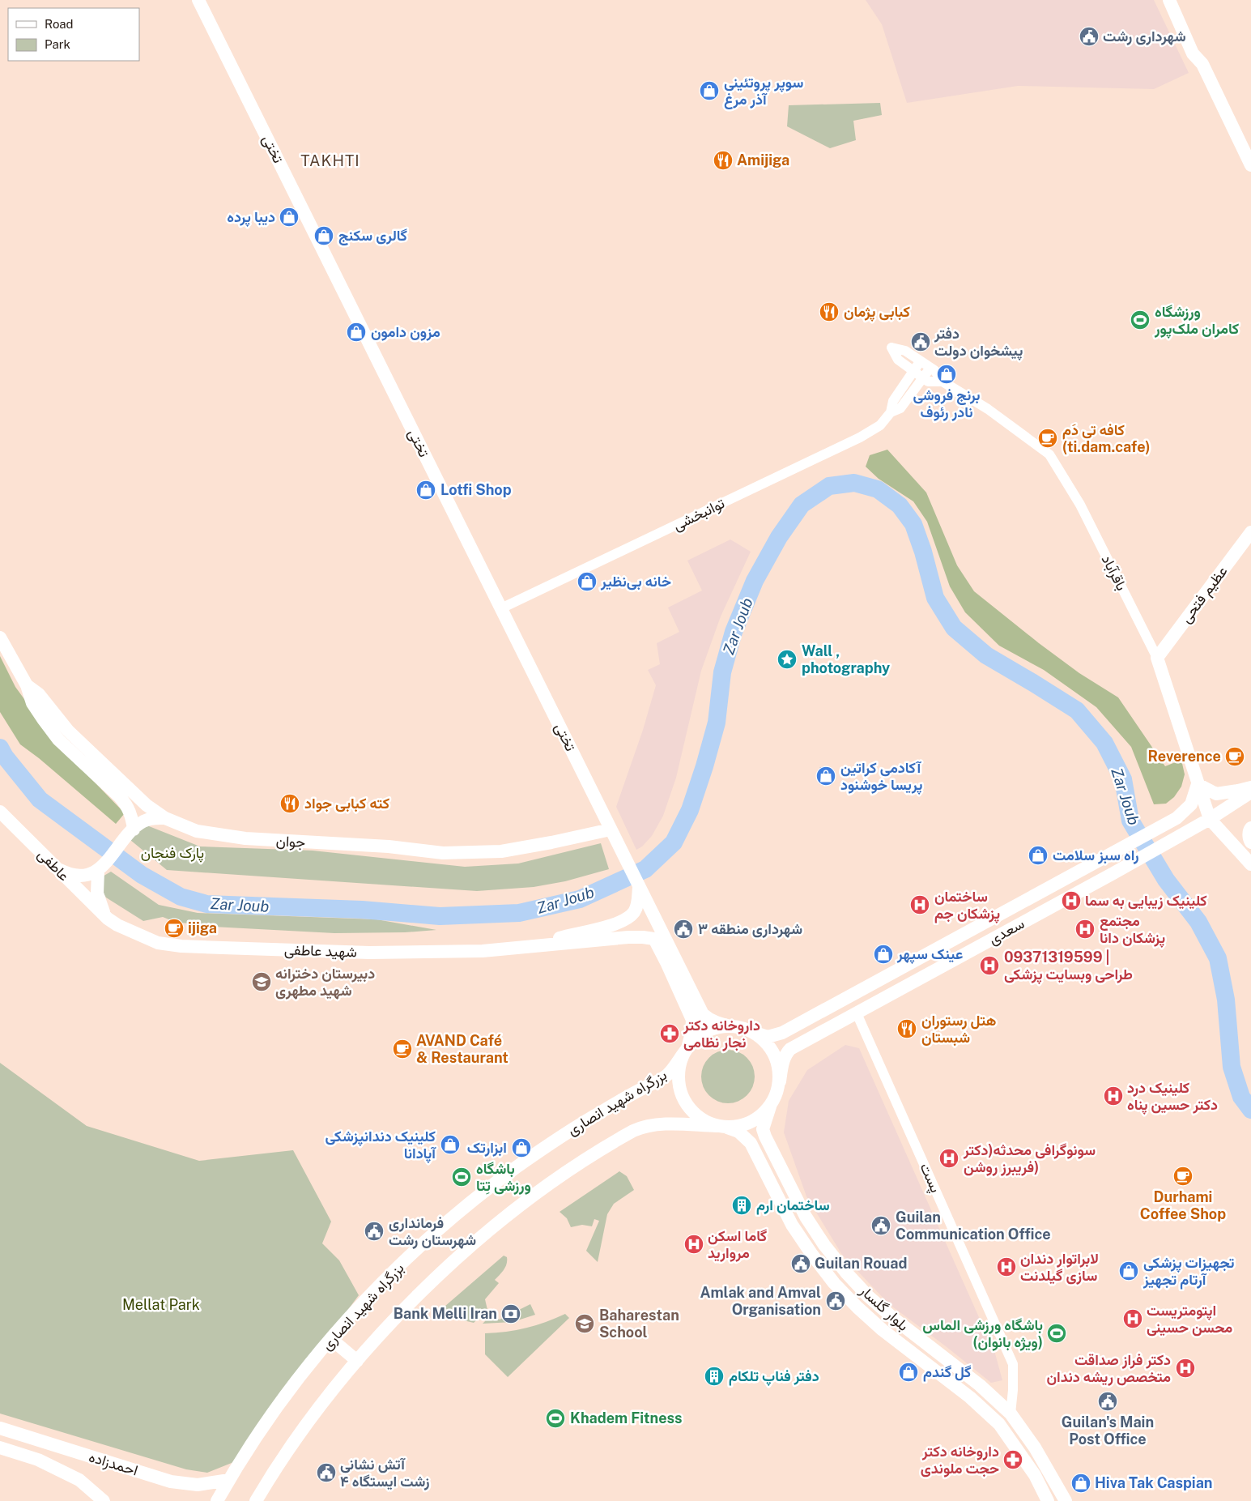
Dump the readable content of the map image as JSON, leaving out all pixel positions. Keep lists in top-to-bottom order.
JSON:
{
  "streets": {
    "main road": [
      "تختی",
      "باقرآباد",
      "عظیم فتحی",
      "جوان",
      "عاطفی",
      "سعدی",
      "شهید عاطفی",
      "بزرگراه شهید انصاری",
      "بلوار گلسار",
      "احمدزاده"
    ],
    "street": ["توانبخشی", "پست"]
  },
  "crossings": [
    ["تختی", "توانبخشی"],
    ["تختی", "جوان"],
    ["تختی", "سعدی"],
    ["تختی", "شهید عاطفی"],
    ["تختی", "بزرگراه شهید انصاری"],
    ["تختی", "بلوار گلسار"],
    ["توانبخشی", "باقرآباد"],
    ["باقرآباد", "عظیم فتحی"],
    ["باقرآباد", "سعدی"],
    ["عاطفی", "شهید عاطفی"],
    ["سعدی", "شهید عاطفی"],
    ["سعدی", "بزرگراه شهید انصاری"],
    ["سعدی", "پست"],
    ["سعدی", "بلوار گلسار"],
    ["شهید عاطفی", "بزرگراه شهید انصاری"],
    ["شهید عاطفی", "بلوار گلسار"],
    ["بزرگراه شهید انصاری", "بلوار گلسار"],
    ["بزرگراه شهید انصاری", "احمدزاده"],
    ["پست", "بلوار گلسار"]
  ],
  "districts": ["TAKHTI"],
  "water": ["Zar Joub"],
  "parks": ["پارک فنجان", "Mellat Park"],
  "places": {
    "public building": [
      "شهرداری رشت",
      "دفتر پیشخوان دولت",
      "شهرداری منطقه ۳",
      "Guilan Communication Office",
      "فرمانداری شهرستان رشت",
      "Guilan Rouad",
      "Amlak and Amval Organisation",
      "Guilan's Main Post Office",
      "آتش نشانی زشت ایستگاه ۴"
    ],
    "shop": [
      "سوپر پروتئینی آذر مرغ",
      "دیبا پرده",
      "گالری سکنج",
      "مزون دامون",
      "برنج فروشی نادر رئوف",
      "Lotfi Shop",
      "خانه بی‌نظیر",
      "آکادمی کراتین پریسا خوشنود",
      "راه سبز سلامت",
      "عینک سپهر",
      "کلینیک دندانپزشکی آپادانا",
      "ابزارتک",
      "تجهیزات پزشکی آرتام تجهیز",
      "گل گندم",
      "Hiva Tak Caspian"
    ],
    "restaurant": [
      "Amijiga",
      "کبابی پژمان",
      "کته کبابی جواد",
      "هتل رستوران شبستان"
    ],
    "sports": [
      "ورزشگاه کامران ملک‌پور",
      "باشگاه ورزشی تِتا",
      "باشگاه ورزشی الماس (ویژه بانوان)",
      "Khadem Fitness"
    ],
    "cafe": [
      "کافه تی دَم (ti.dam.cafe)",
      "Reverence",
      "ijiga",
      "AVAND Café & Restaurant",
      "Durhami Coffee Shop"
    ],
    "place": ["Wall , photography"],
    "hospital": [
      "کلینیک زیبایی به سما",
      "ساختمان پزشکان جم",
      "مجتمع پزشکان دانا",
      "09371319599 | طراحی وبسایت پزشکی",
      "کلینیک درد دکتر حسین پناه",
      "سونوگرافی محدثه(دکتر فریبرز روشن)",
      "گاما اسکن مروارید",
      "لابراتوار دندان سازی گیلدنت",
      "اپتومتریست محسن حسینی",
      "دکتر فراز صداقت متخصص ریشه دندان"
    ],
    "school or university": ["دبیرستان دخترانه شهید مطهری", "Baharestan School"],
    "pharmacy": ["داروخانه دکتر نجار نظامی", "داروخانه دکتر حجت ملوندی"],
    "building": ["ساختمان ارم", "دفتر فناپ تلکام"],
    "bank": ["Bank Melli Iran"]
  },
  "legend": ["Road", "Park"]
}
